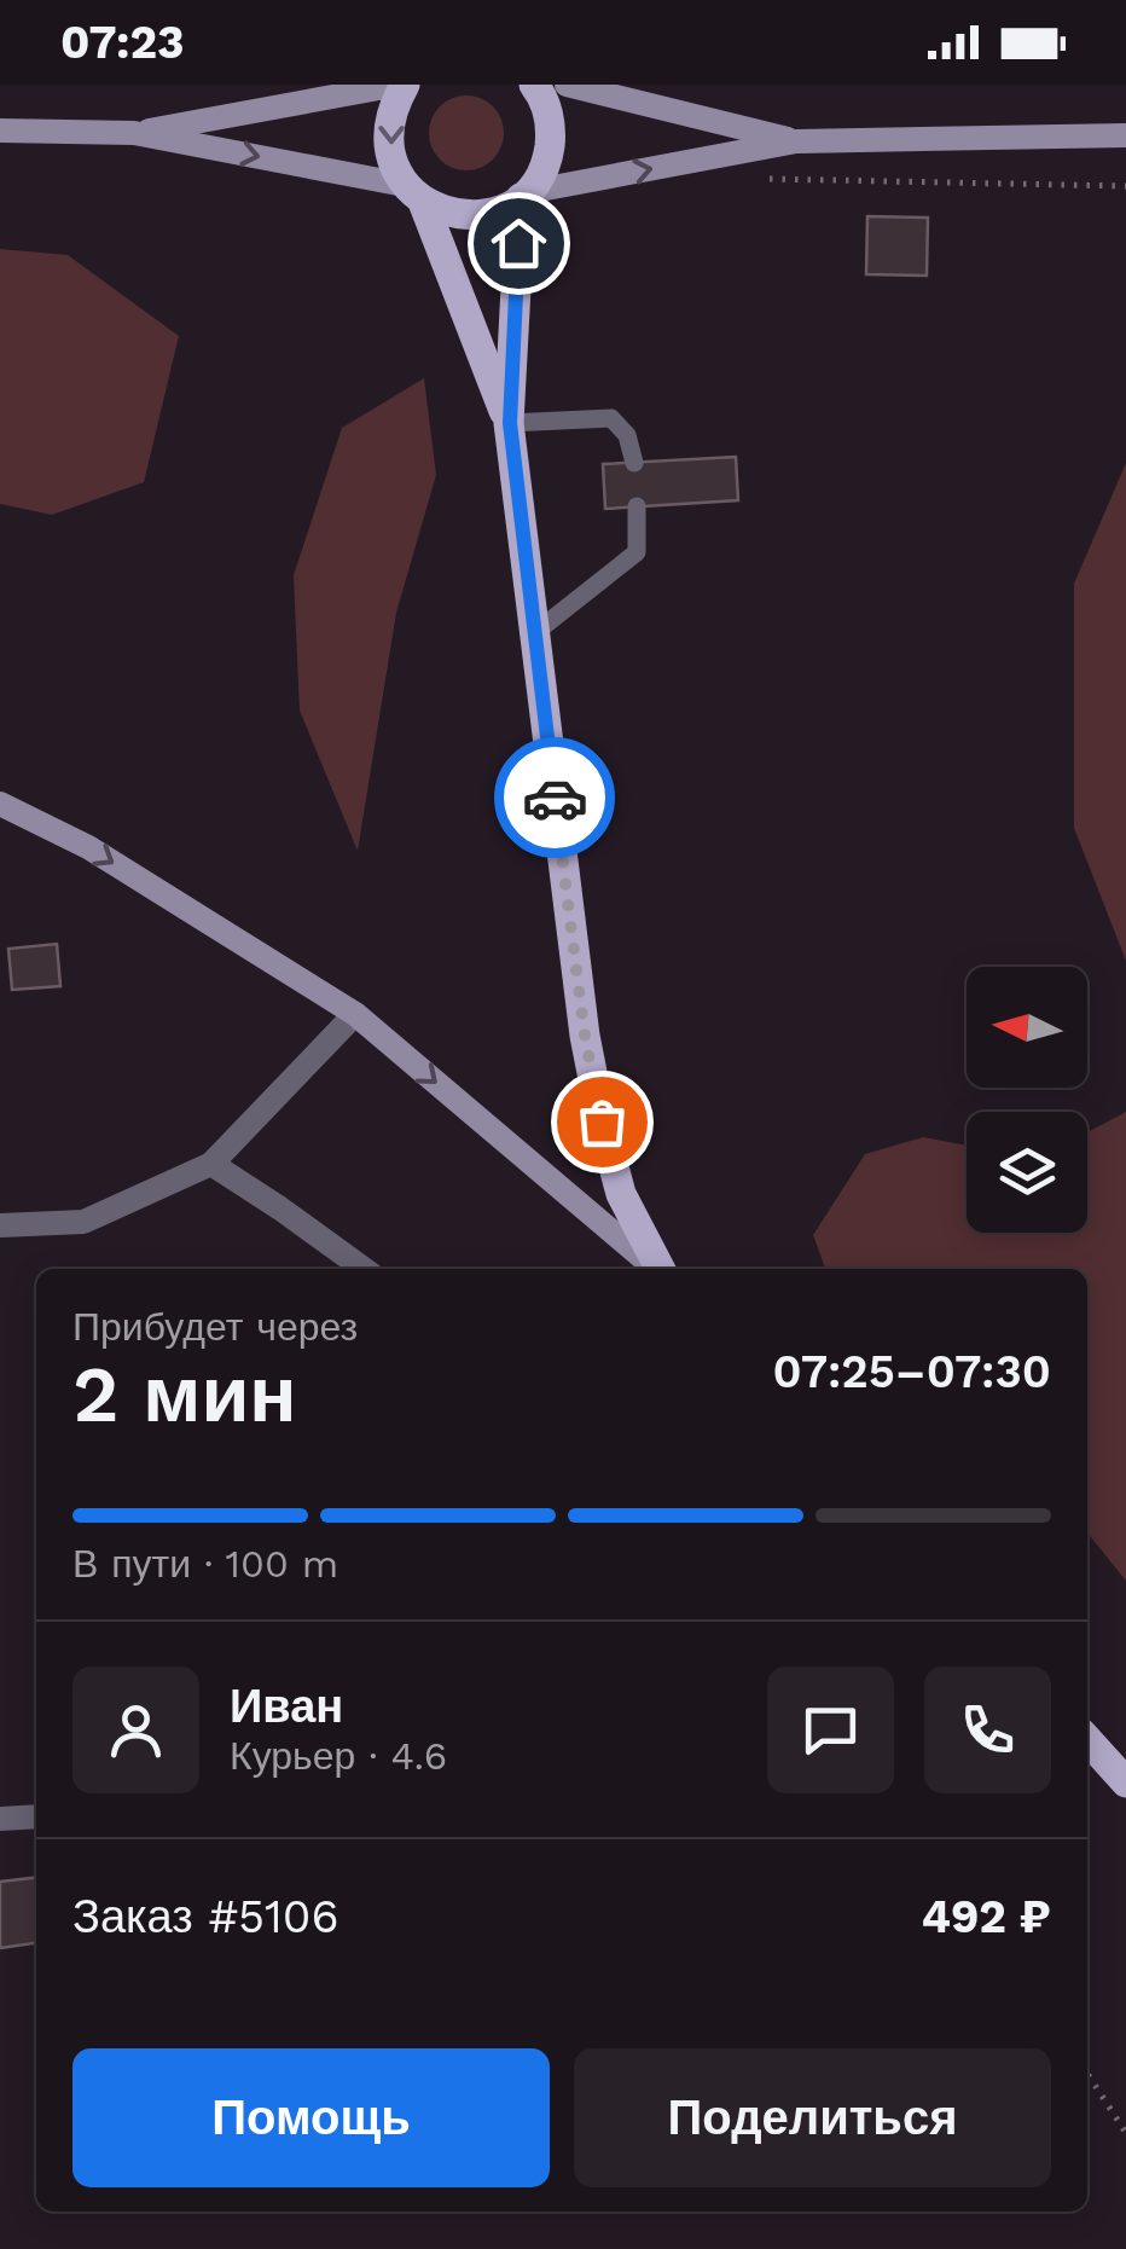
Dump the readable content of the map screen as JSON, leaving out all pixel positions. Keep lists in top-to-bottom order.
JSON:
{
  "north": "left",
  "page": {
    "status": "07:23",
    "heading": ["2 мин", "Прибудет через", "07:25–07:30"],
    "panel": [
      "Иван",
      "Курьер · 4.6",
      "Заказ #5106",
      "492 ₽"
    ],
    "bar": "В пути · 100 m",
    "buttons": ["Помощь", "Поделиться"]
  }
}
